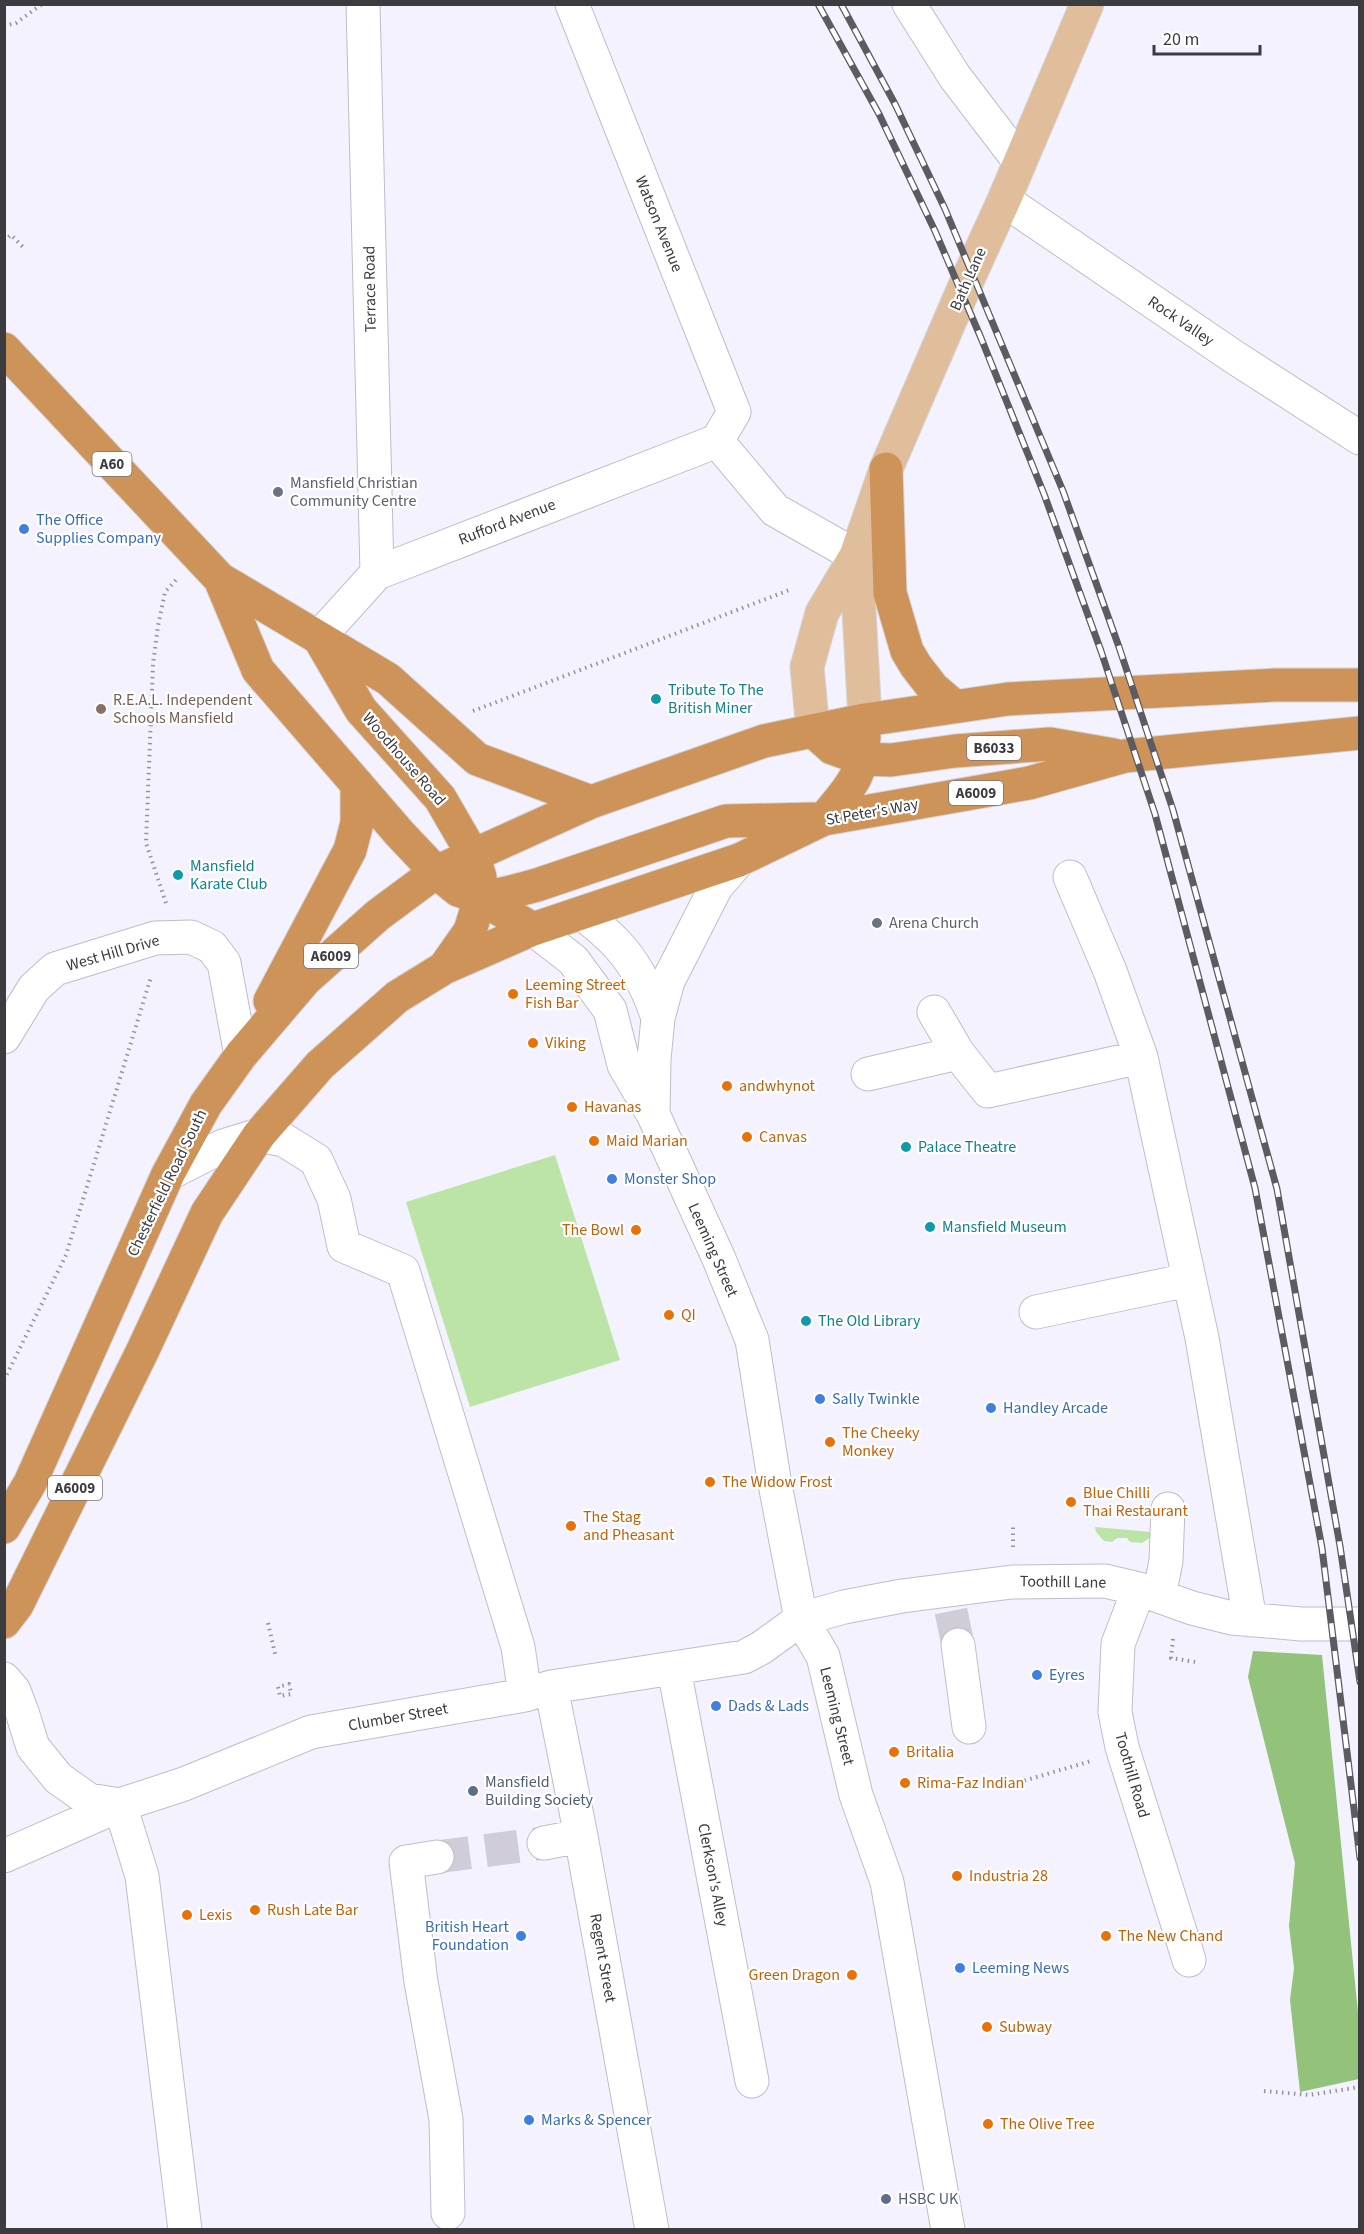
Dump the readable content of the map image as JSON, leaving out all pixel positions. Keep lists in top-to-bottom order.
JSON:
{
  "streets": {
    "highway": [
      "A60",
      "B6033",
      "Woodhouse Road",
      "A6009",
      "St Peter's Way",
      "Chesterfield Road South"
    ],
    "main road": ["Bath Lane"],
    "street": [
      "Watson Avenue",
      "Terrace Road",
      "Rock Valley",
      "Rufford Avenue",
      "West Hill Drive",
      "Leeming Street",
      "Toothill Lane",
      "Clumber Street",
      "Toothill Road",
      "Clerkson's Alley",
      "Regent Street"
    ]
  },
  "crossings": [
    ["Watson Avenue", "Rufford Avenue"],
    ["Bath Lane", "Rock Valley"],
    ["Bath Lane", "B6033"],
    ["Bath Lane", "A6009"],
    ["Terrace Road", "Rufford Avenue"],
    ["A60", "Rufford Avenue"],
    ["A60", "Woodhouse Road"],
    ["A60", "A6009"],
    ["A60", "Chesterfield Road South"],
    ["Rufford Avenue", "Woodhouse Road"],
    ["B6033", "A6009"],
    ["B6033", "St Peter's Way"],
    ["Woodhouse Road", "A6009"],
    ["A6009", "St Peter's Way"],
    ["A6009", "Chesterfield Road South"],
    ["A6009", "Regent Street"],
    ["St Peter's Way", "Leeming Street"],
    ["St Peter's Way", "Regent Street"],
    ["West Hill Drive", "Chesterfield Road South"],
    ["Leeming Street", "Toothill Lane"],
    ["Leeming Street", "Clumber Street"],
    ["Toothill Lane", "Clumber Street"],
    ["Toothill Lane", "Toothill Road"],
    ["Clumber Street", "Clerkson's Alley"],
    ["Clumber Street", "Regent Street"]
  ],
  "places": [
    "Mansfield Christian Community Centre",
    "The Office Supplies Company",
    "Tribute To The British Miner",
    "R.E.A.L. Independent Schools Mansfield",
    "Mansfield Karate Club",
    "Arena Church",
    "Leeming Street Fish Bar",
    "Viking",
    "andwhynot",
    "Havanas",
    "Canvas",
    "Maid Marian",
    "Palace Theatre",
    "Monster Shop",
    "Mansfield Museum",
    "The Bowl",
    "QI",
    "The Old Library",
    "Sally Twinkle",
    "Handley Arcade",
    "The Cheeky Monkey",
    "The Widow Frost",
    "Blue Chilli Thai Restaurant",
    "The Stag and Pheasant",
    "Eyres",
    "Dads & Lads",
    "Britalia",
    "Rima-Faz Indian",
    "Mansfield Building Society",
    "Industria 28",
    "Rush Late Bar",
    "Lexis",
    "British Heart Foundation",
    "The New Chand",
    "Leeming News",
    "Green Dragon",
    "Subway",
    "Marks & Spencer",
    "The Olive Tree",
    "HSBC UK"
  ],
  "scale_bar": "20 m"
}
